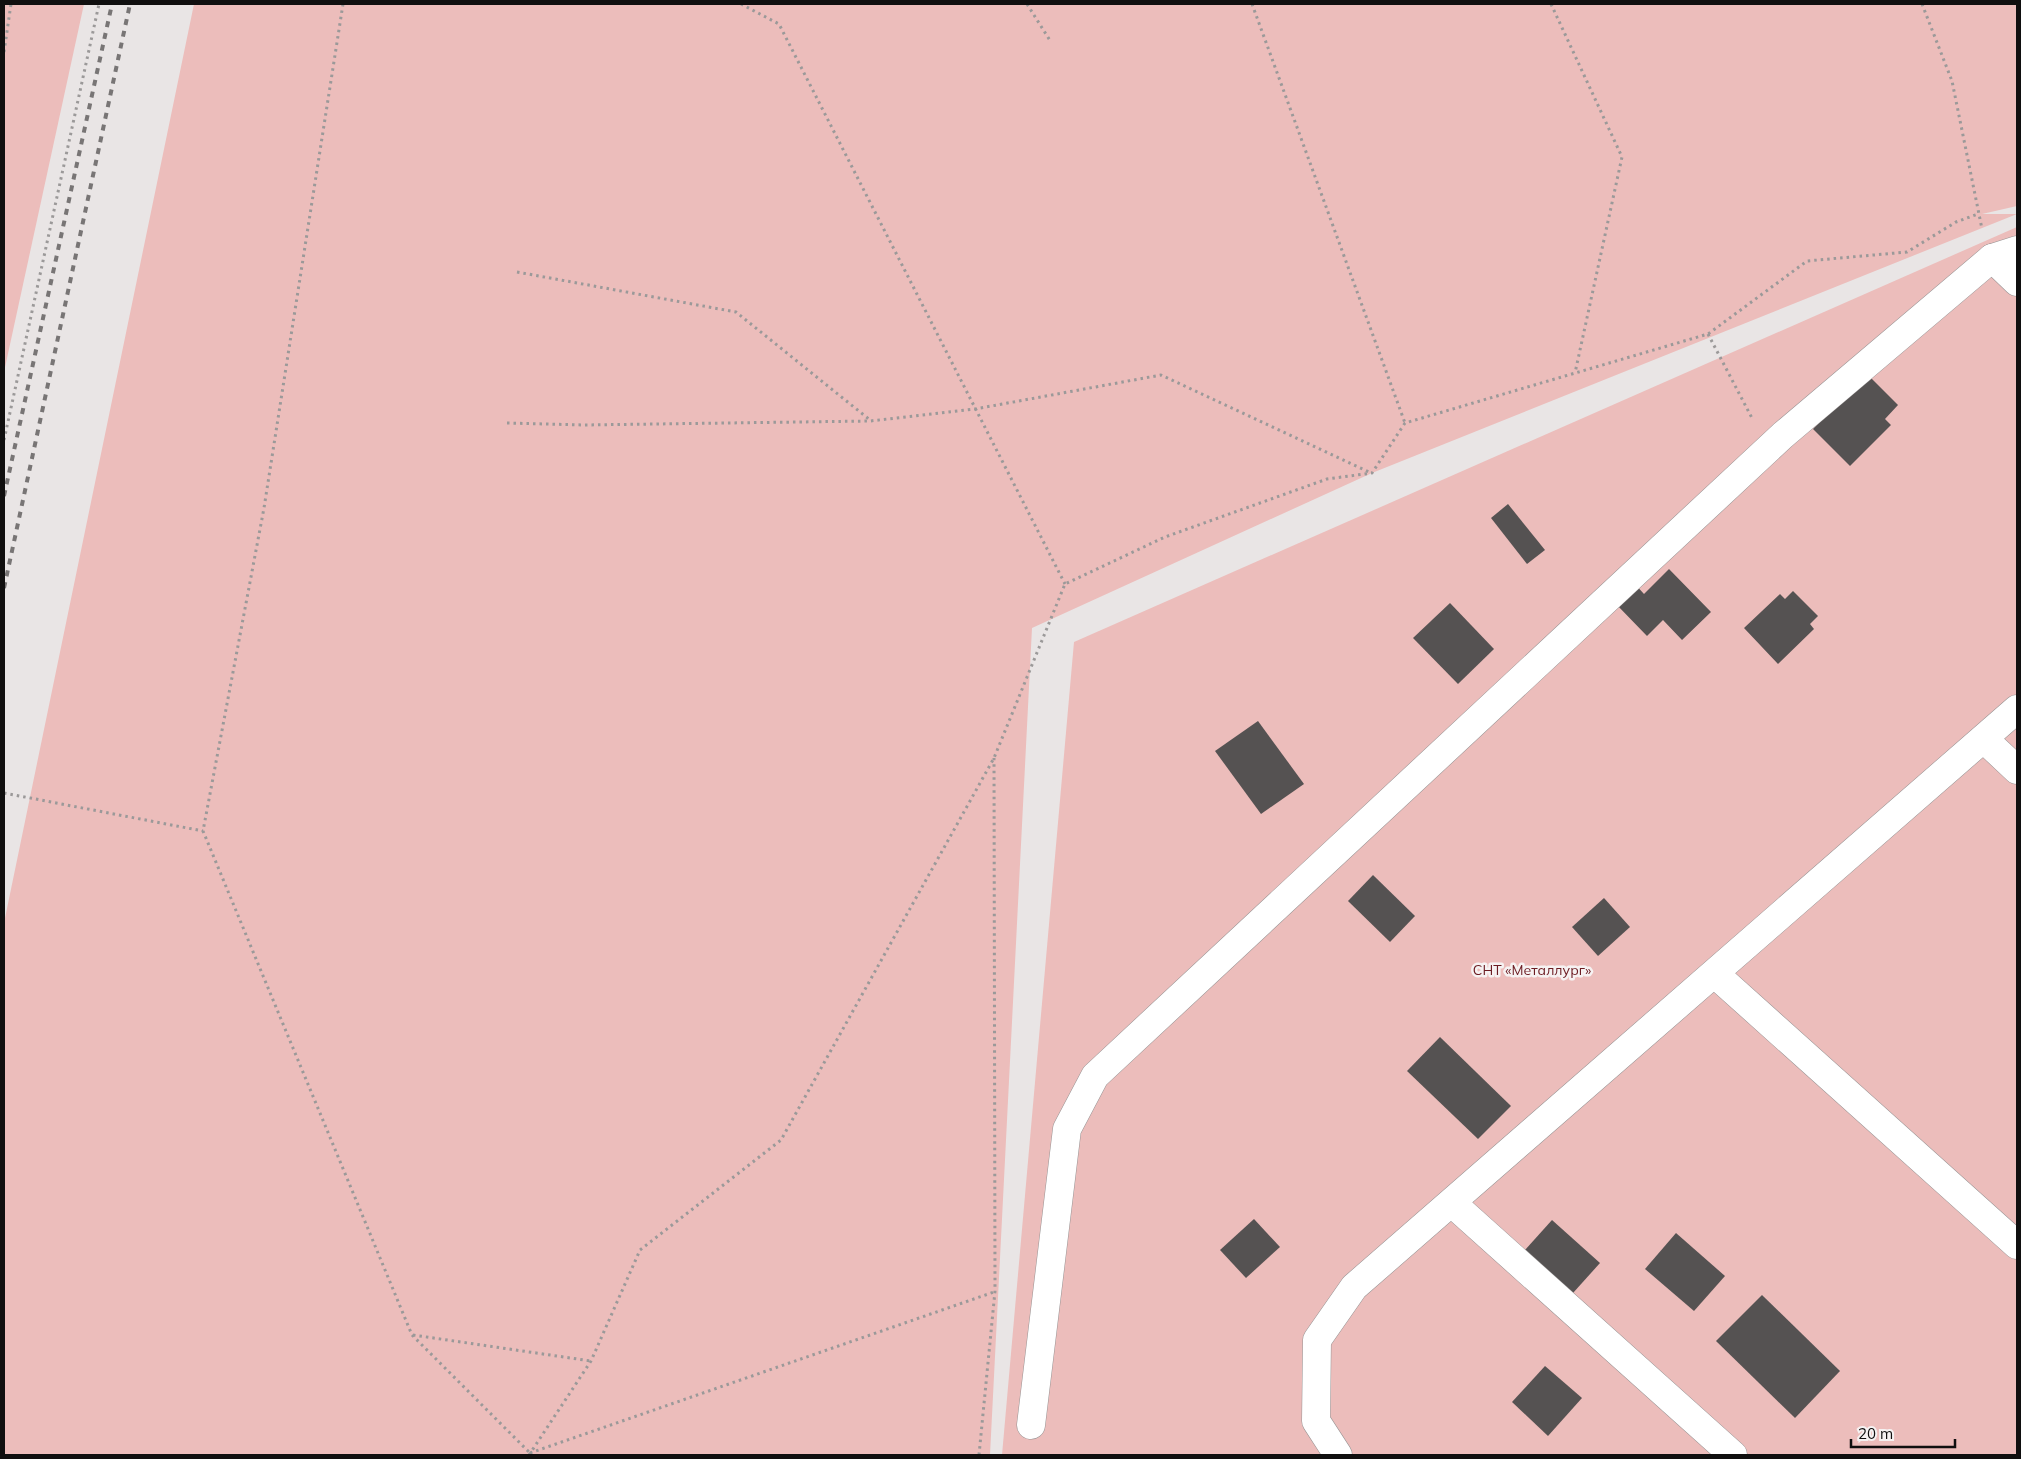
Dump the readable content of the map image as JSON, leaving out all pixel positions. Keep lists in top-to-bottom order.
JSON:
{
  "parks": ["СНТ «Металлург»"],
  "scale_bar": "20 m"
}
